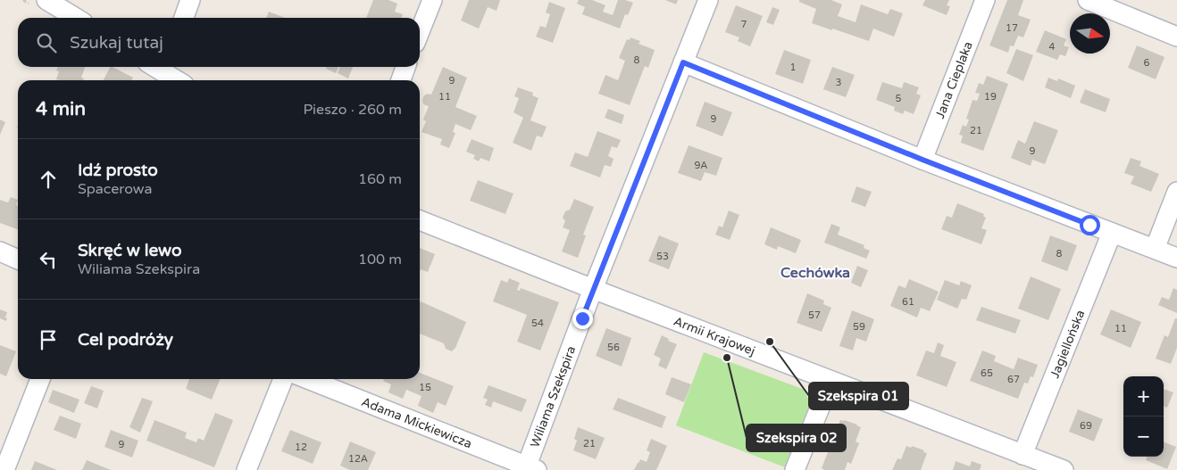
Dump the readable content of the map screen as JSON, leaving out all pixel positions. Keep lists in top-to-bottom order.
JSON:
{
  "streets": {
    "street": [
      "Jana Cieplaka",
      "Armii Krajowej",
      "Jagiellońska",
      "Wiliama Szekspira",
      "Adama Mickiewicza"
    ]
  },
  "crossings": [
    ["Armii Krajowej", "Jagiellońska"],
    ["Armii Krajowej", "Wiliama Szekspira"],
    ["Wiliama Szekspira", "Adama Mickiewicza"]
  ],
  "districts": ["Cechówka"],
  "places": ["Szekspira 01", "Szekspira 02"],
  "house_numbers": [
    "7",
    "17",
    "4",
    "8",
    "6",
    "1",
    "9",
    "3",
    "11",
    "19",
    "5",
    "9",
    "21",
    "9",
    "9A",
    "8",
    "53",
    "61",
    "57",
    "54",
    "59",
    "11",
    "56",
    "65",
    "67",
    "15",
    "69",
    "21",
    "9",
    "12",
    "12A"
  ],
  "north": "right",
  "page": {
    "search": "Szukaj tutaj",
    "heading": ["4 min", "Pieszo · 260 m"],
    "list": [
      ["Idź prosto", "Spacerowa", "160 m"],
      ["Skręć w lewo", "Wiliama Szekspira", "100 m"],
      "Cel podróży"
    ],
    "map_buttons": ["+", "−"]
  }
}
